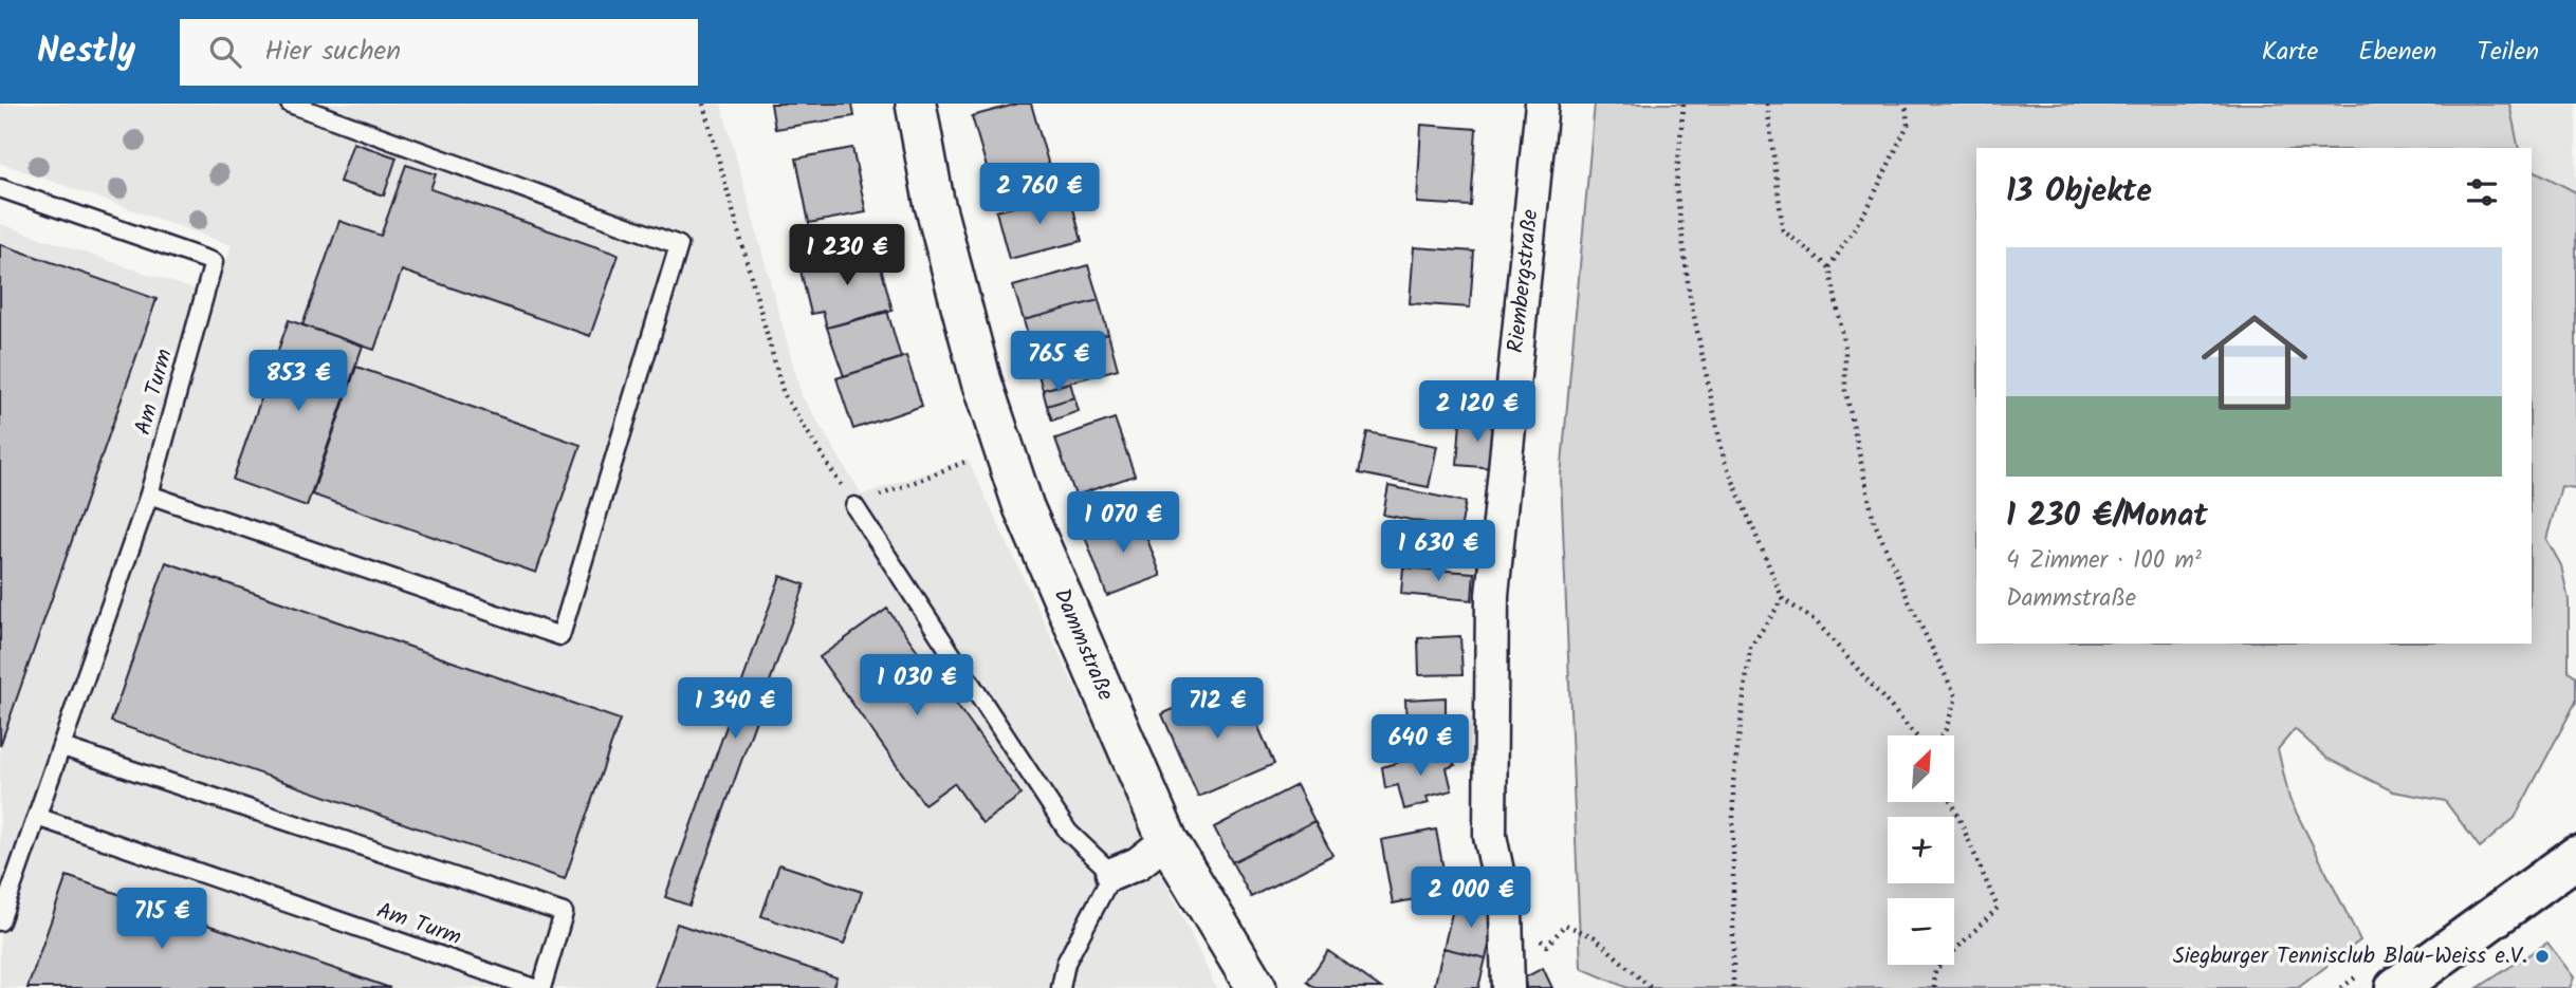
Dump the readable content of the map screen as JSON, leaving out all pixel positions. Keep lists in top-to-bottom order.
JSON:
{
  "streets": {
    "street": ["Riembergstraße", "Dammstraße"],
    "lane": ["Am Turm"]
  },
  "places": ["Siegburger Tennisclub Blau-Weiss e.V."],
  "north": "top right",
  "page": {
    "header": "Nestly",
    "search": "Hier suchen",
    "nav": ["Karte", "Ebenen", "Teilen"],
    "heading": "13 Objekte",
    "price": [
      "2 760 €",
      "1 230 €",
      "765 €",
      "853 €",
      "2 120 €",
      "1 070 €",
      "1 630 €",
      "1 030 €",
      "1 340 €",
      "712 €",
      "640 €",
      "2 000 €",
      "715 €"
    ],
    "list": [
      {
        "name": "1 230 €/Monat",
        "note": "4 Zimmer · 100 m² · Dammstraße"
      }
    ],
    "map_buttons": ["+", "−"]
  }
}
